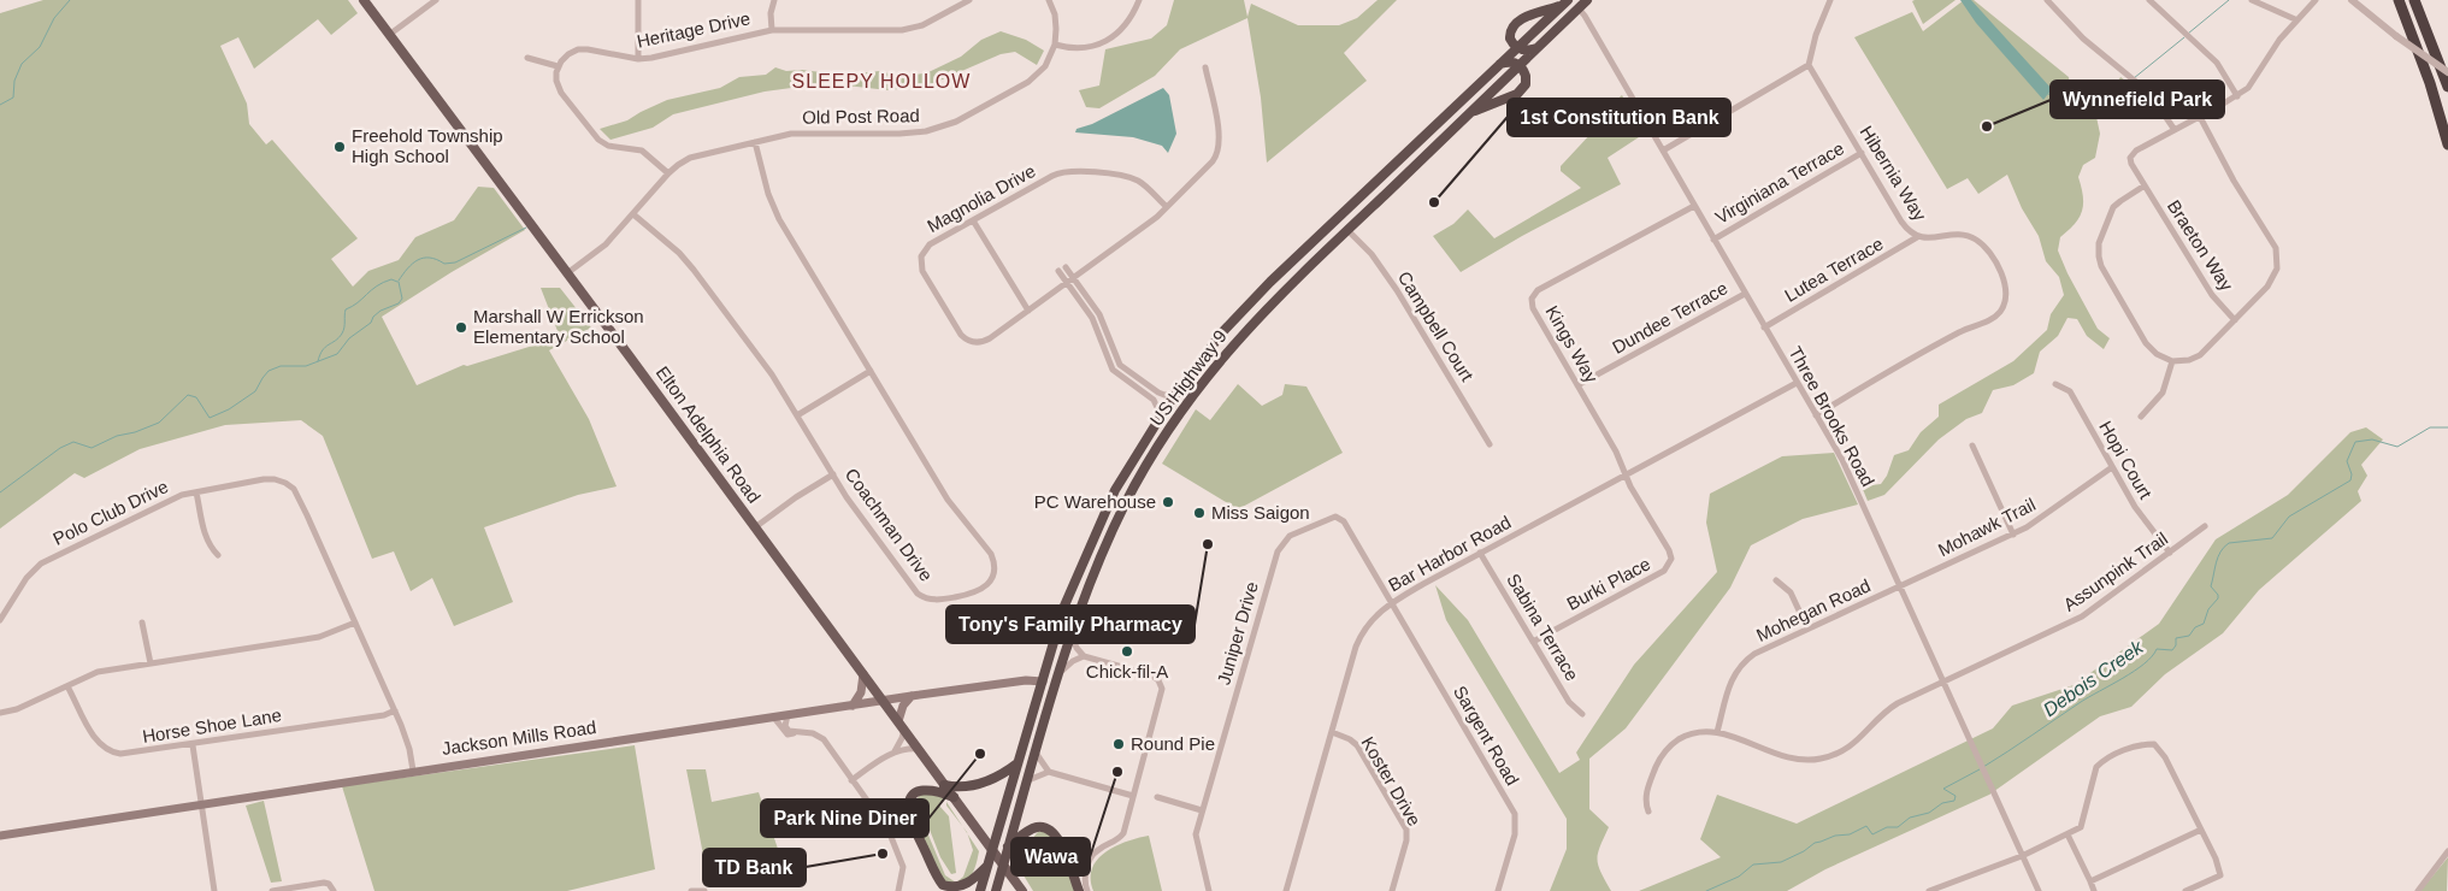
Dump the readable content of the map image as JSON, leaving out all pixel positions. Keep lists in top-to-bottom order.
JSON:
{
  "streets": {
    "highway": ["US Highway 9"],
    "main road": ["Elton Adelphia Road", "Jackson Mills Road"],
    "street": [
      "Heritage Drive",
      "Old Post Road",
      "Hibernia Way",
      "Virginiana Terrace",
      "Magnolia Drive",
      "Braeton Way",
      "Lutea Terrace",
      "Dundee Terrace",
      "Campbell Court",
      "Kings Way",
      "Three Brooks Road",
      "Hopi Court",
      "Polo Club Drive",
      "Coachman Drive",
      "Mohawk Trail",
      "Bar Harbor Road",
      "Assunpink Trail",
      "Burki Place",
      "Mohegan Road",
      "Sabina Terrace",
      "Juniper Drive",
      "Horse Shoe Lane",
      "Sargent Road",
      "Koster Drive"
    ]
  },
  "crossings": [
    ["Old Post Road", "Elton Adelphia Road"],
    ["Old Post Road", "Coachman Drive"],
    ["Hibernia Way", "Virginiana Terrace"],
    ["Hibernia Way", "Lutea Terrace"],
    ["Hibernia Way", "Three Brooks Road"],
    ["Virginiana Terrace", "Three Brooks Road"],
    ["Lutea Terrace", "Three Brooks Road"],
    ["Dundee Terrace", "Kings Way"],
    ["Dundee Terrace", "Three Brooks Road"],
    ["Campbell Court", "US Highway 9"],
    ["Kings Way", "Three Brooks Road"],
    ["Kings Way", "Bar Harbor Road"],
    ["Kings Way", "Burki Place"],
    ["US Highway 9", "Three Brooks Road"],
    ["US Highway 9", "Elton Adelphia Road"],
    ["US Highway 9", "Jackson Mills Road"],
    ["Three Brooks Road", "Mohawk Trail"],
    ["Three Brooks Road", "Bar Harbor Road"],
    ["Three Brooks Road", "Assunpink Trail"],
    ["Three Brooks Road", "Mohegan Road"],
    ["Elton Adelphia Road", "Jackson Mills Road"],
    ["Hopi Court", "Mohawk Trail"],
    ["Hopi Court", "Assunpink Trail"],
    ["Polo Club Drive", "Horse Shoe Lane"],
    ["Polo Club Drive", "Jackson Mills Road"],
    ["Mohawk Trail", "Mohegan Road"],
    ["Bar Harbor Road", "Burki Place"],
    ["Bar Harbor Road", "Sabina Terrace"],
    ["Bar Harbor Road", "Juniper Drive"],
    ["Bar Harbor Road", "Sargent Road"],
    ["Bar Harbor Road", "Koster Drive"],
    ["Assunpink Trail", "Mohegan Road"],
    ["Burki Place", "Sabina Terrace"],
    ["Juniper Drive", "Sargent Road"]
  ],
  "districts": ["SLEEPY HOLLOW"],
  "water": ["Debois Creek"],
  "places": [
    "Wynnefield Park",
    "Freehold Township High School",
    "1st Constitution Bank",
    "Marshall W Errickson Elementary School",
    "PC Warehouse",
    "Miss Saigon",
    "Tony's Family Pharmacy",
    "Chick-fil-A",
    "Round Pie",
    "Park Nine Diner",
    "Wawa",
    "TD Bank"
  ]
}
